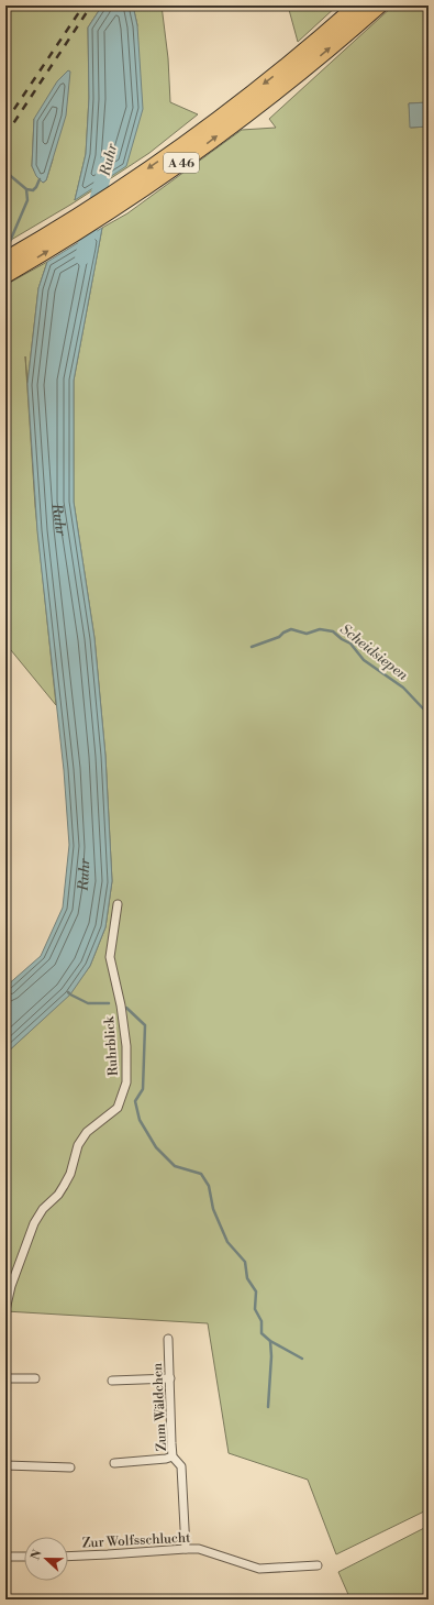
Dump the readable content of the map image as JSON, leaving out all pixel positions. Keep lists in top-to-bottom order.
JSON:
{
  "streets": {
    "highway": ["A 46"],
    "street": ["Ruhrblick", "Zum Wäldchen", "Zur Wolfsschlucht"]
  },
  "crossings": [
    ["Zum Wäldchen", "Zur Wolfsschlucht"]
  ],
  "water": ["Ruhr", "Scheidsiepen"],
  "north": "left"
}
